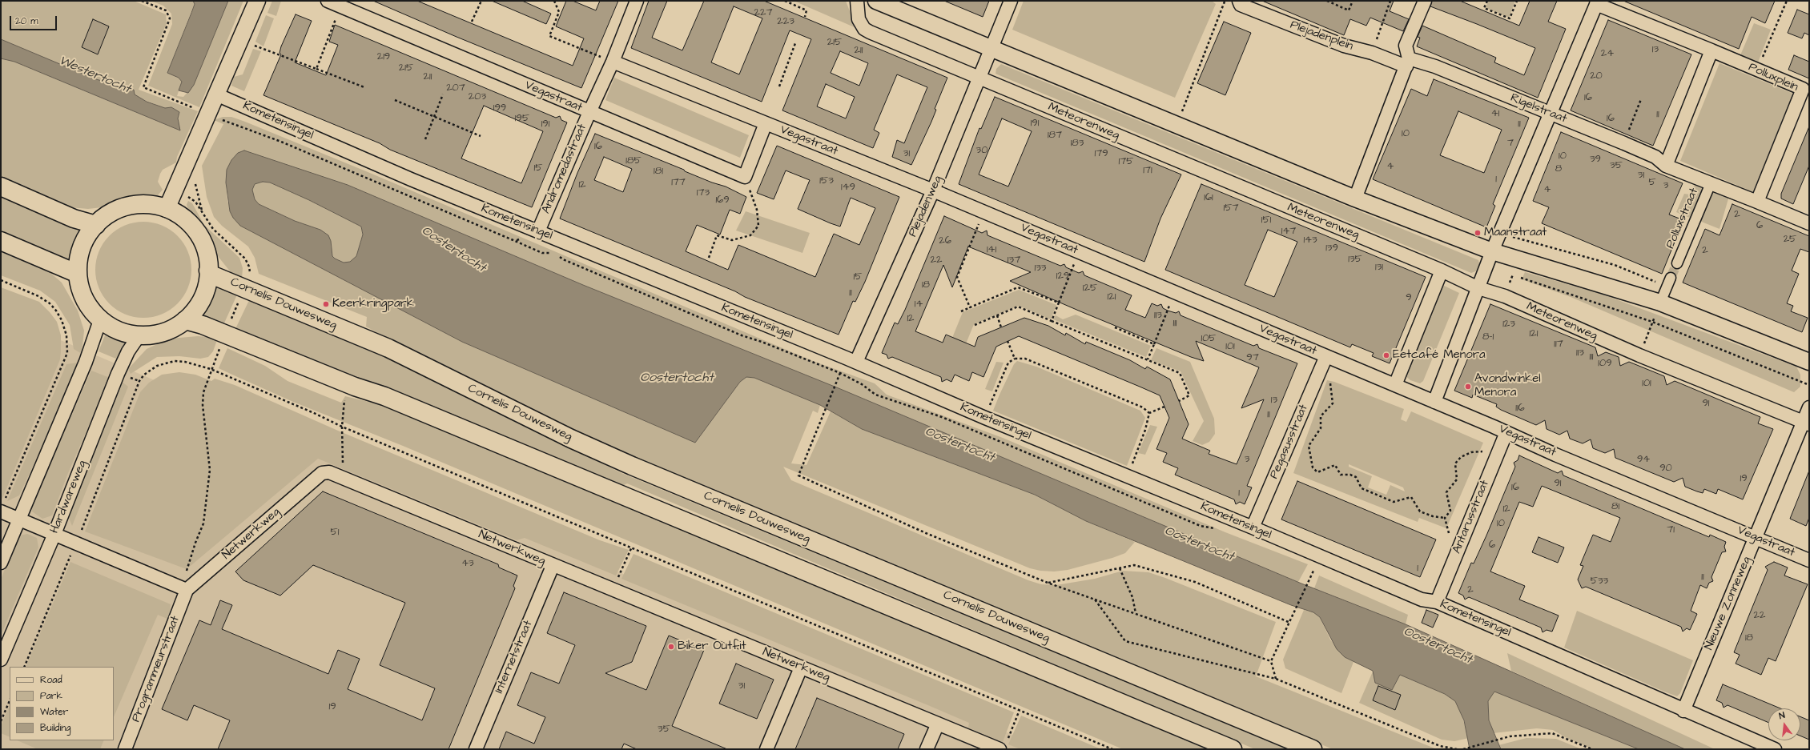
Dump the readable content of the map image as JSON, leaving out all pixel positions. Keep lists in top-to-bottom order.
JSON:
{
  "streets": {
    "main road": ["Cornelis Douwesweg"],
    "street": [
      "Plejadenplein",
      "Polluxplein",
      "Vegastraat",
      "Rigelstraat",
      "Kometensingel",
      "Meteorenweg",
      "Andromedastraat",
      "Plejadenweg",
      "Polluxstraat",
      "Pegasusstraat",
      "Hardwareweg",
      "Antarusstraat",
      "Netwerkweg",
      "Nieuwe Zonneweg",
      "Internetstraat",
      "Programmeurstraat"
    ]
  },
  "crossings": [
    ["Plejadenplein", "Rigelstraat"],
    ["Vegastraat", "Andromedastraat"],
    ["Vegastraat", "Plejadenweg"],
    ["Vegastraat", "Pegasusstraat"],
    ["Vegastraat", "Antarusstraat"],
    ["Vegastraat", "Nieuwe Zonneweg"],
    ["Kometensingel", "Andromedastraat"],
    ["Kometensingel", "Plejadenweg"],
    ["Kometensingel", "Pegasusstraat"],
    ["Kometensingel", "Antarusstraat"],
    ["Kometensingel", "Nieuwe Zonneweg"],
    ["Meteorenweg", "Plejadenweg"],
    ["Meteorenweg", "Nieuwe Zonneweg"],
    ["Netwerkweg", "Internetstraat"],
    ["Netwerkweg", "Programmeurstraat"]
  ],
  "water": ["Westertocht", "Oostertocht"],
  "places": [
    "Maanstraat",
    "Keerkringpark",
    "Eetcafé Menora",
    "Avondwinkel Menora",
    "Biker Outfit"
  ],
  "house_numbers": [
    "227",
    "223",
    "215",
    "13",
    "211",
    "24",
    "219",
    "215",
    "20",
    "211",
    "207",
    "203",
    "16",
    "199",
    "41",
    "11",
    "195",
    "16",
    "191",
    "191",
    "11",
    "10",
    "187",
    "183",
    "7",
    "16",
    "30",
    "31",
    "179",
    "10",
    "39",
    "185",
    "175",
    "35",
    "4",
    "15",
    "8",
    "171",
    "181",
    "31",
    "1",
    "153",
    "177",
    "5",
    "12",
    "3",
    "149",
    "4",
    "173",
    "161",
    "169",
    "157",
    "2",
    "151",
    "6",
    "147",
    "25",
    "143",
    "26",
    "139",
    "141",
    "2",
    "135",
    "22",
    "137",
    "131",
    "133",
    "129",
    "15",
    "18",
    "125",
    "11",
    "121",
    "9",
    "14",
    "113",
    "12",
    "111",
    "123",
    "121",
    "8-1",
    "105",
    "117",
    "101",
    "113",
    "111",
    "97",
    "109",
    "101",
    "13",
    "91",
    "116",
    "11",
    "3",
    "94",
    "90",
    "19",
    "91",
    "16",
    "1",
    "81",
    "12",
    "10",
    "71",
    "51",
    "6",
    "43",
    "1",
    "11",
    "533",
    "2",
    "22",
    "18",
    "31",
    "19",
    "35"
  ],
  "legend": [
    "Road",
    "Park",
    "Water",
    "Building"
  ],
  "scale_bar": "20 m",
  "north": "top"
}
